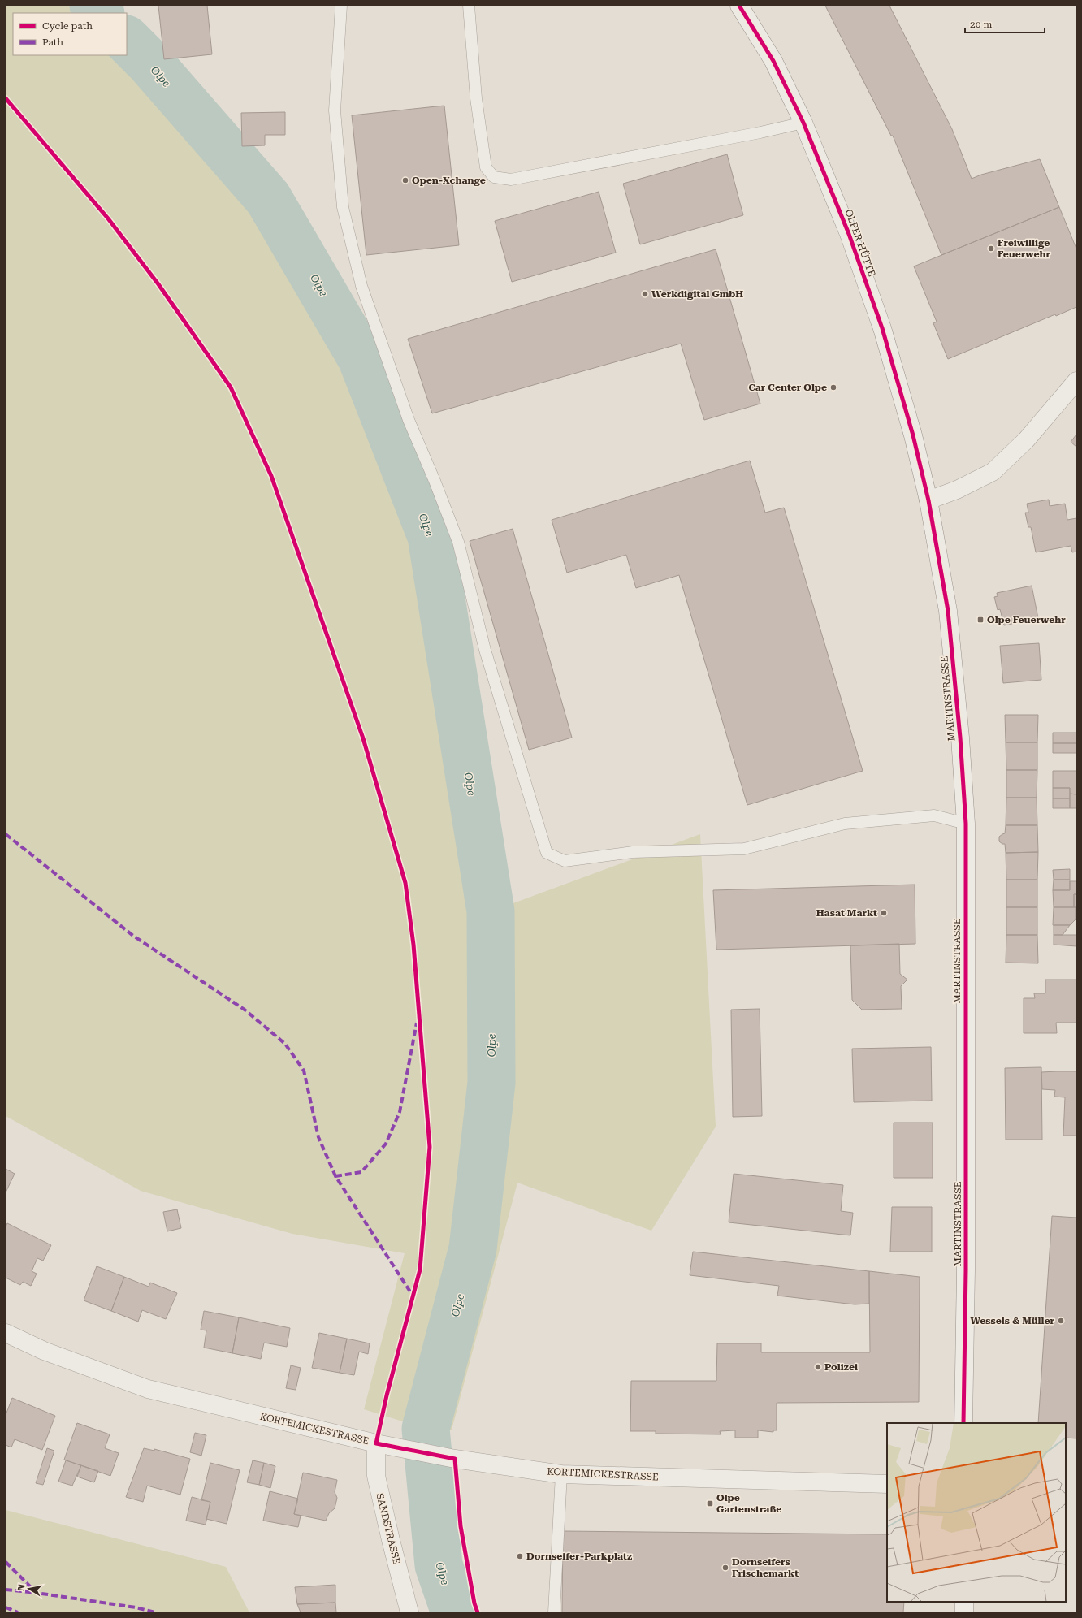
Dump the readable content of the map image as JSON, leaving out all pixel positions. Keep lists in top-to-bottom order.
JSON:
{
  "streets": {
    "street": [
      "OLPER HÜTTE",
      "MARTINSTRASSE",
      "KORTEMICKESTRASSE",
      "SANDSTRASSE"
    ]
  },
  "crossings": [
    ["OLPER HÜTTE", "MARTINSTRASSE"],
    ["KORTEMICKESTRASSE", "SANDSTRASSE"]
  ],
  "water": ["Olpe"],
  "places": {
    "other": [
      "Open-Xchange",
      "Freiwillige Feuerwehr",
      "Werkdigital GmbH",
      "Car Center Olpe",
      "Hasat Markt",
      "Wessels & Müller",
      "Polizei",
      "Dornseifer-Parkplatz",
      "Dornseifers Frischemarkt"
    ],
    "transit": ["Olpe Feuerwehr", "Olpe Gartenstraße"]
  },
  "legend": ["Cycle path", "Path"],
  "scale_bar": "20 m",
  "north": "left"
}
